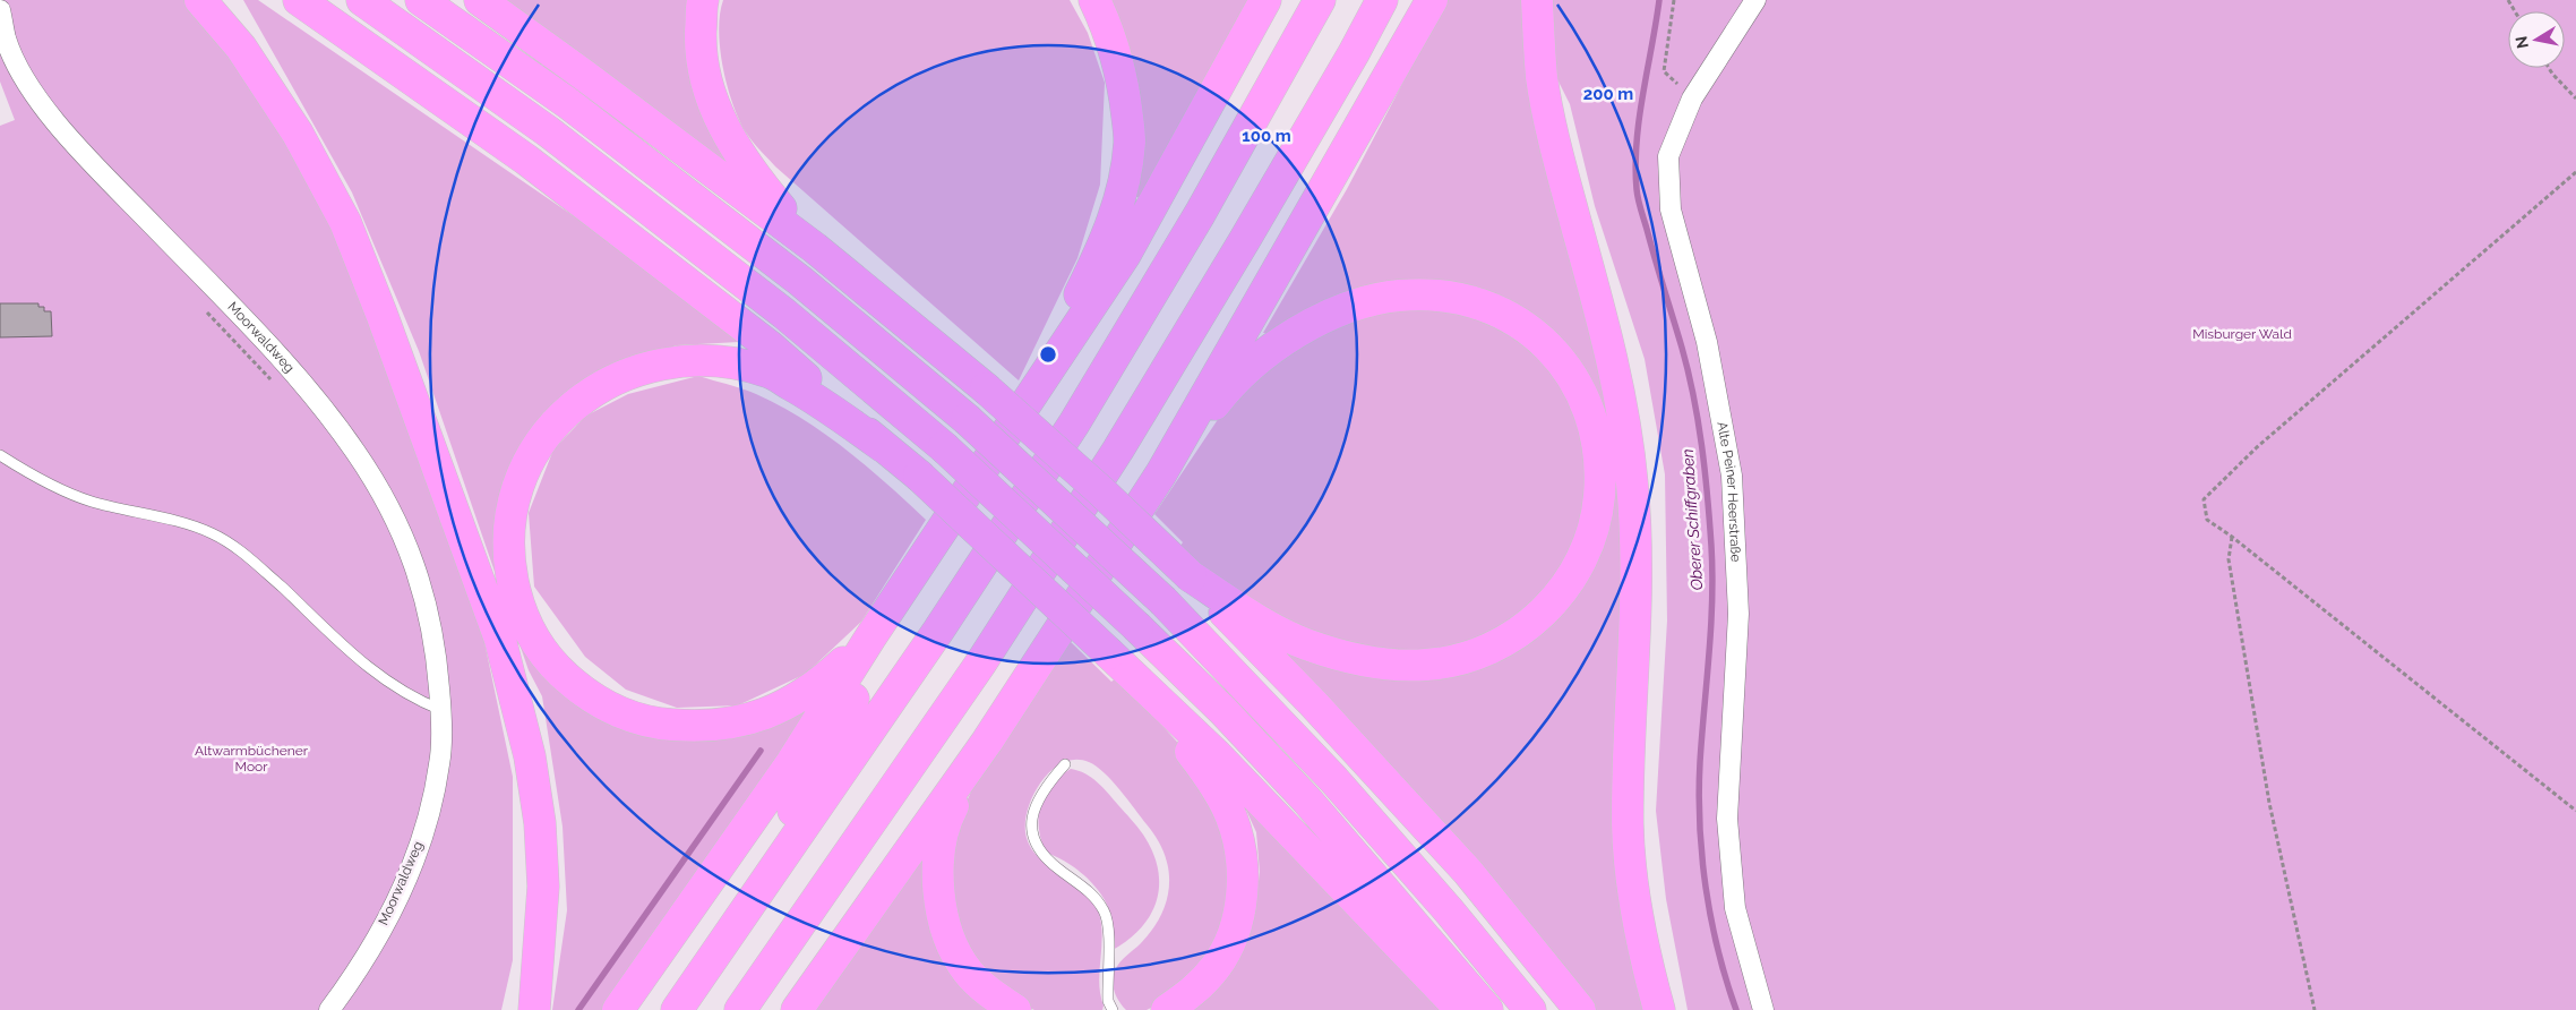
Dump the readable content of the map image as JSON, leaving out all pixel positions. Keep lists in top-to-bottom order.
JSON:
{
  "streets": {
    "street": ["Moorwaldweg", "Alte Peiner Heerstraße"]
  },
  "water": ["Oberer Schiffgraben"],
  "parks": ["Misburger Wald", "Altwarmbüchener Moor"],
  "north": "left",
  "rings": ["200 m", "100 m"]
}
